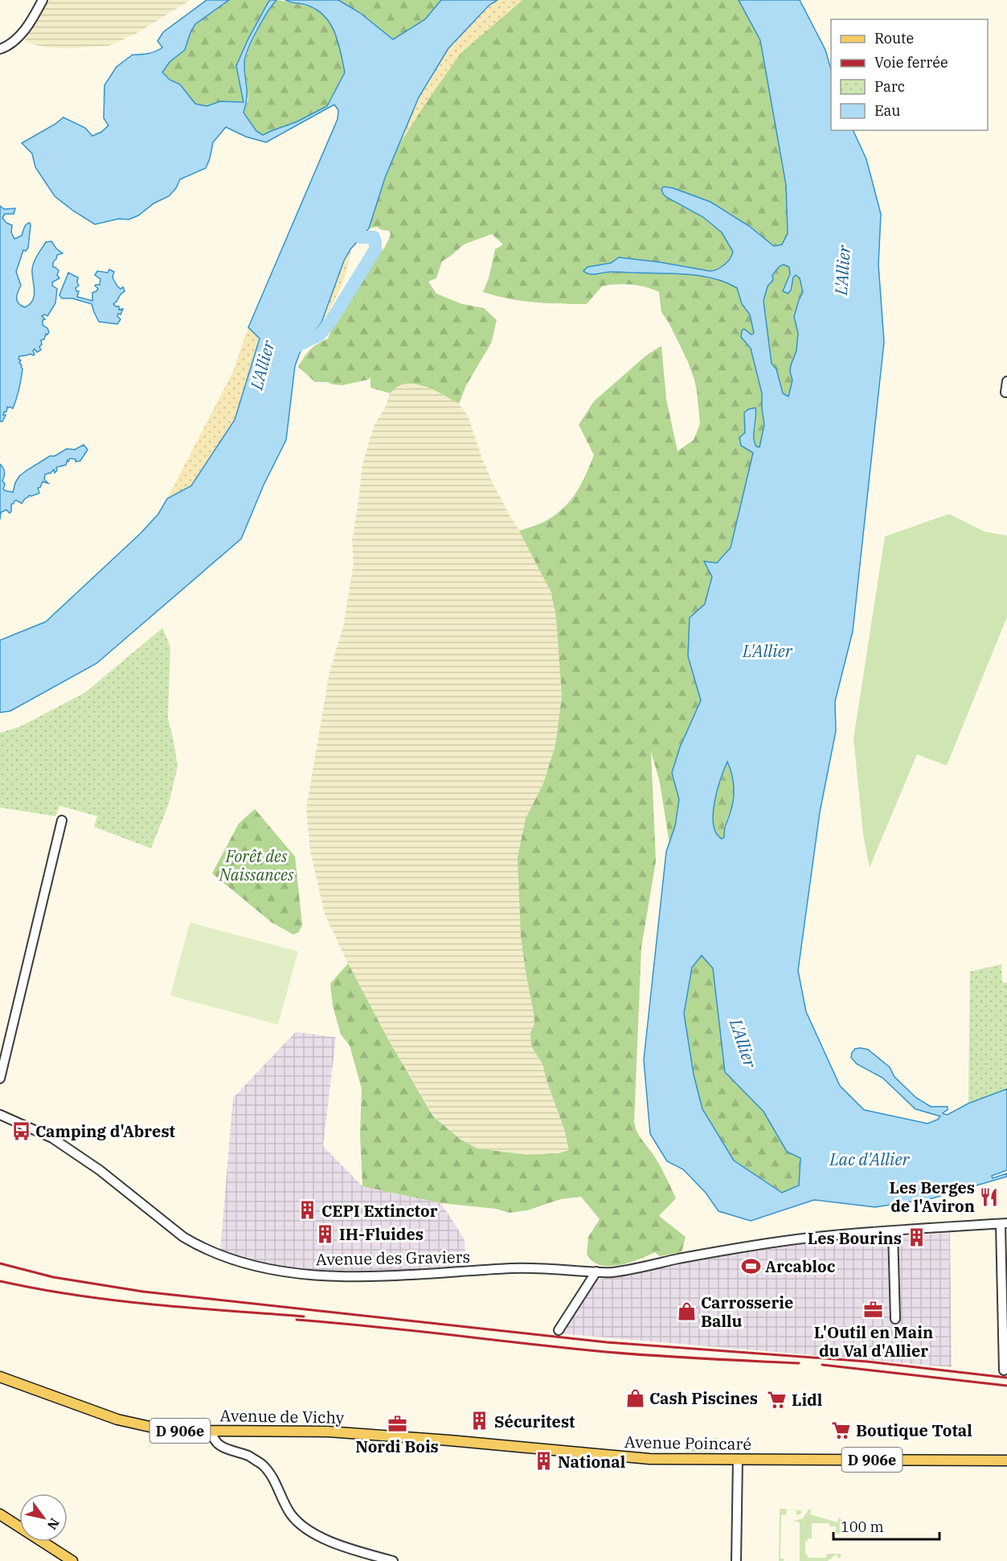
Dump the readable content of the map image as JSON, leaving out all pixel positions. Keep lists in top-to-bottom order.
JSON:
{
  "streets": {
    "main road": ["Avenue de Vichy", "D 906e", "Avenue Poincaré"],
    "street": ["Avenue des Graviers"]
  },
  "crossings": [
    ["Avenue de Vichy", "Avenue Poincaré"]
  ],
  "water": ["L'Allier", "Lac d'Allier"],
  "parks": ["Forêt des Naissances"],
  "places": {
    "bus stop": ["Camping d'Abrest"],
    "restaurant": ["Les Berges de l'Aviron"],
    "building": [
      "CEPI Extinctor",
      "IH-Fluides",
      "Les Bourins",
      "Sécuritest",
      "National"
    ],
    "sports": ["Arcabloc"],
    "office": ["L'Outil en Main du Val d'Allier", "Nordi Bois"],
    "shop": ["Carrosserie Ballu", "Cash Piscines"],
    "supermarket": ["Lidl", "Boutique Total"]
  },
  "legend": [
    "Route",
    "Voie ferrée",
    "Parc",
    "Eau"
  ],
  "scale_bar": "100 m",
  "north": "bottom right"
}
